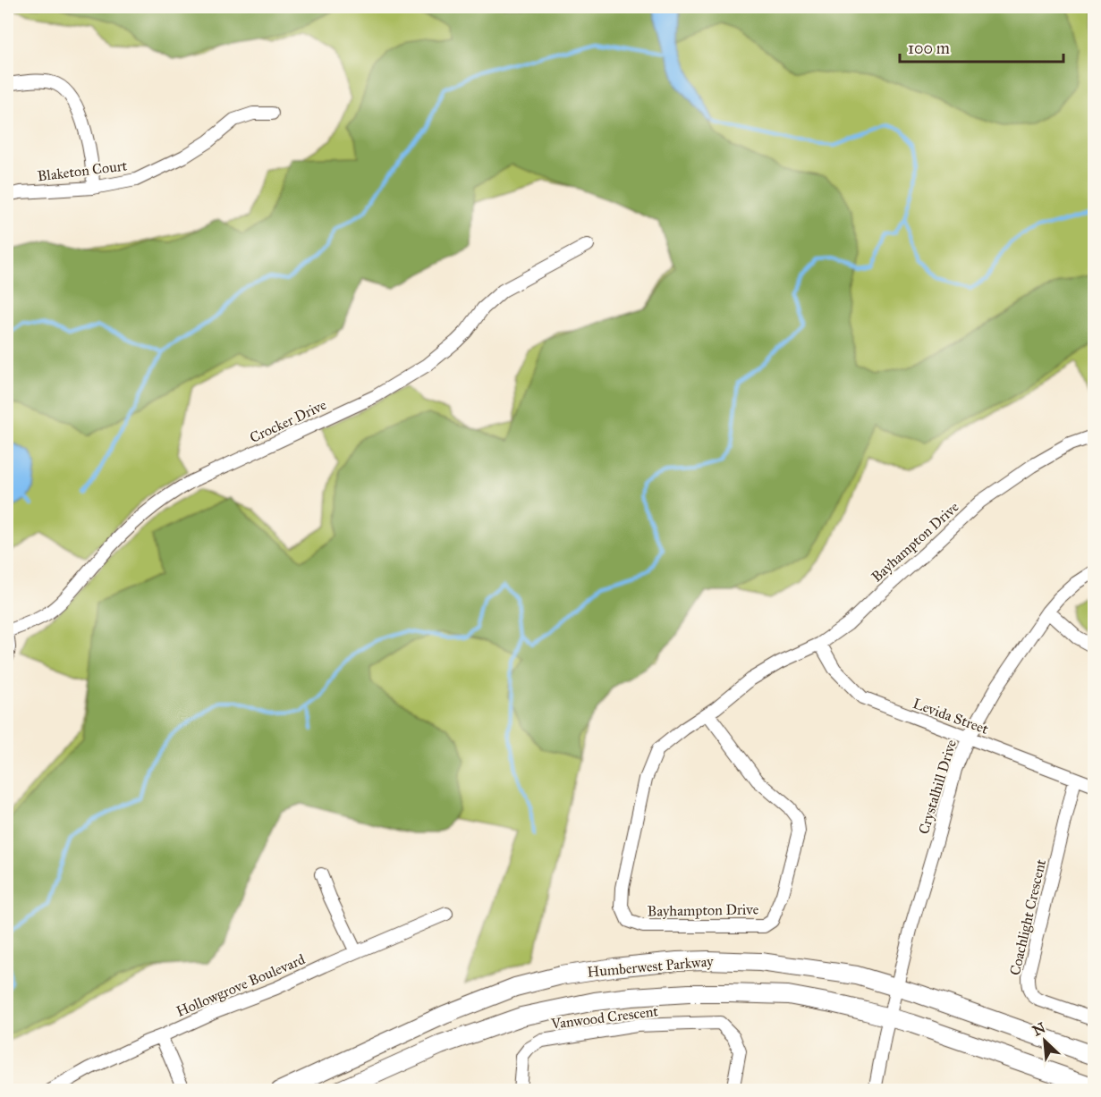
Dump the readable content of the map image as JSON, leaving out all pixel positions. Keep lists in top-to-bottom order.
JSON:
{
  "streets": {
    "main road": ["Humberwest Parkway"],
    "street": [
      "Blaketon Court",
      "Crocker Drive",
      "Bayhampton Drive",
      "Levida Street",
      "Crystalhill Drive",
      "Coachlight Crescent",
      "Hollowgrove Boulevard",
      "Vanwood Crescent"
    ]
  },
  "crossings": [
    ["Bayhampton Drive", "Levida Street"],
    ["Levida Street", "Crystalhill Drive"],
    ["Levida Street", "Coachlight Crescent"],
    ["Crystalhill Drive", "Humberwest Parkway"]
  ],
  "scale_bar": "100 m",
  "north": "top left"
}
